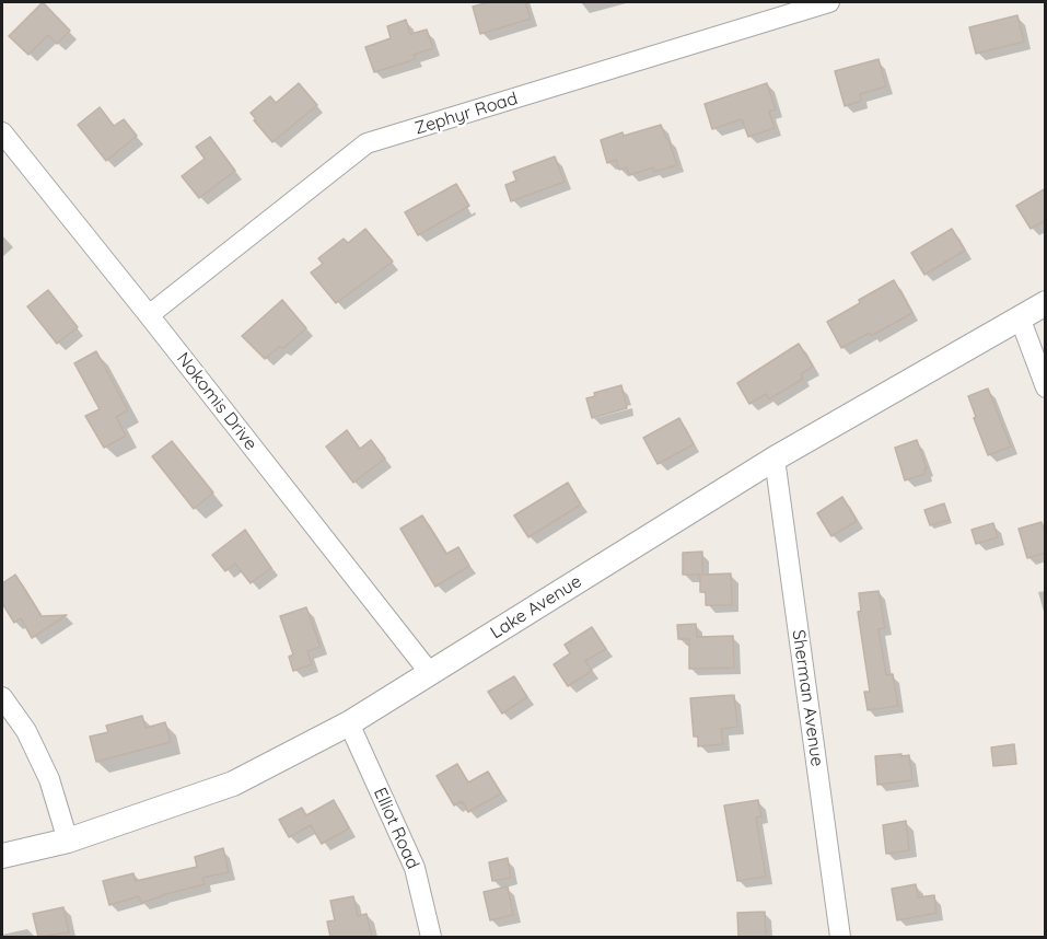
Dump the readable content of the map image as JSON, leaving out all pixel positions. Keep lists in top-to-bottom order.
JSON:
{
  "streets": {
    "street": [
      "Zephyr Road",
      "Nokomis Drive",
      "Lake Avenue",
      "Sherman Avenue",
      "Elliot Road"
    ]
  },
  "crossings": [
    ["Zephyr Road", "Nokomis Drive"],
    ["Nokomis Drive", "Lake Avenue"],
    ["Lake Avenue", "Sherman Avenue"],
    ["Lake Avenue", "Elliot Road"]
  ]
}
